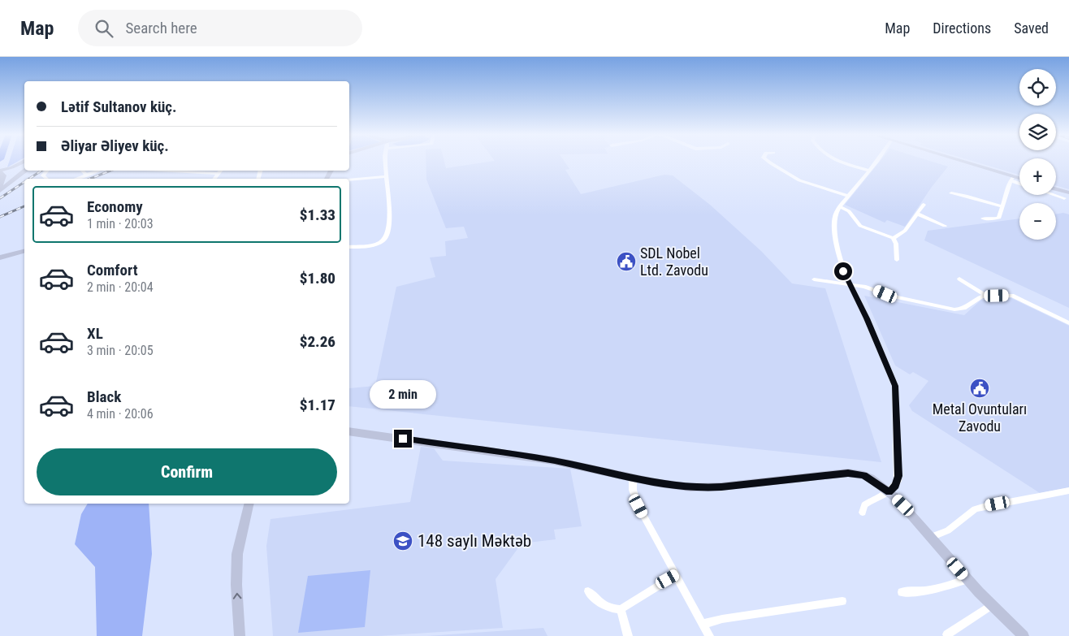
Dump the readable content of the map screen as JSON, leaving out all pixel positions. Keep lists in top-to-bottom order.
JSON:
{
  "places": {
    "public building": ["SDL Nobel Ltd. Zavodu", "Metal Ovuntuları Zavodu"],
    "school or university": ["148 saylı Məktəb"]
  },
  "page": {
    "header": "Map",
    "search": "Search here",
    "nav": ["Map", "Directions", "Saved"],
    "map_buttons": ["+", "−"],
    "banner": ["Lətif Sultanov küç.", "Əliyar Əliyev küç."],
    "list": [
      {
        "name": "Economy",
        "note": "1 min · 20:03",
        "value": "$1.33"
      },
      {
        "name": "Comfort",
        "note": "2 min · 20:04",
        "value": "$1.80"
      },
      {
        "name": "XL",
        "note": "3 min · 20:05",
        "value": "$2.26"
      },
      {
        "name": "Black",
        "note": "4 min · 20:06",
        "value": "$1.17"
      }
    ],
    "bubble": "2 min",
    "buttons": "Confirm"
  }
}
